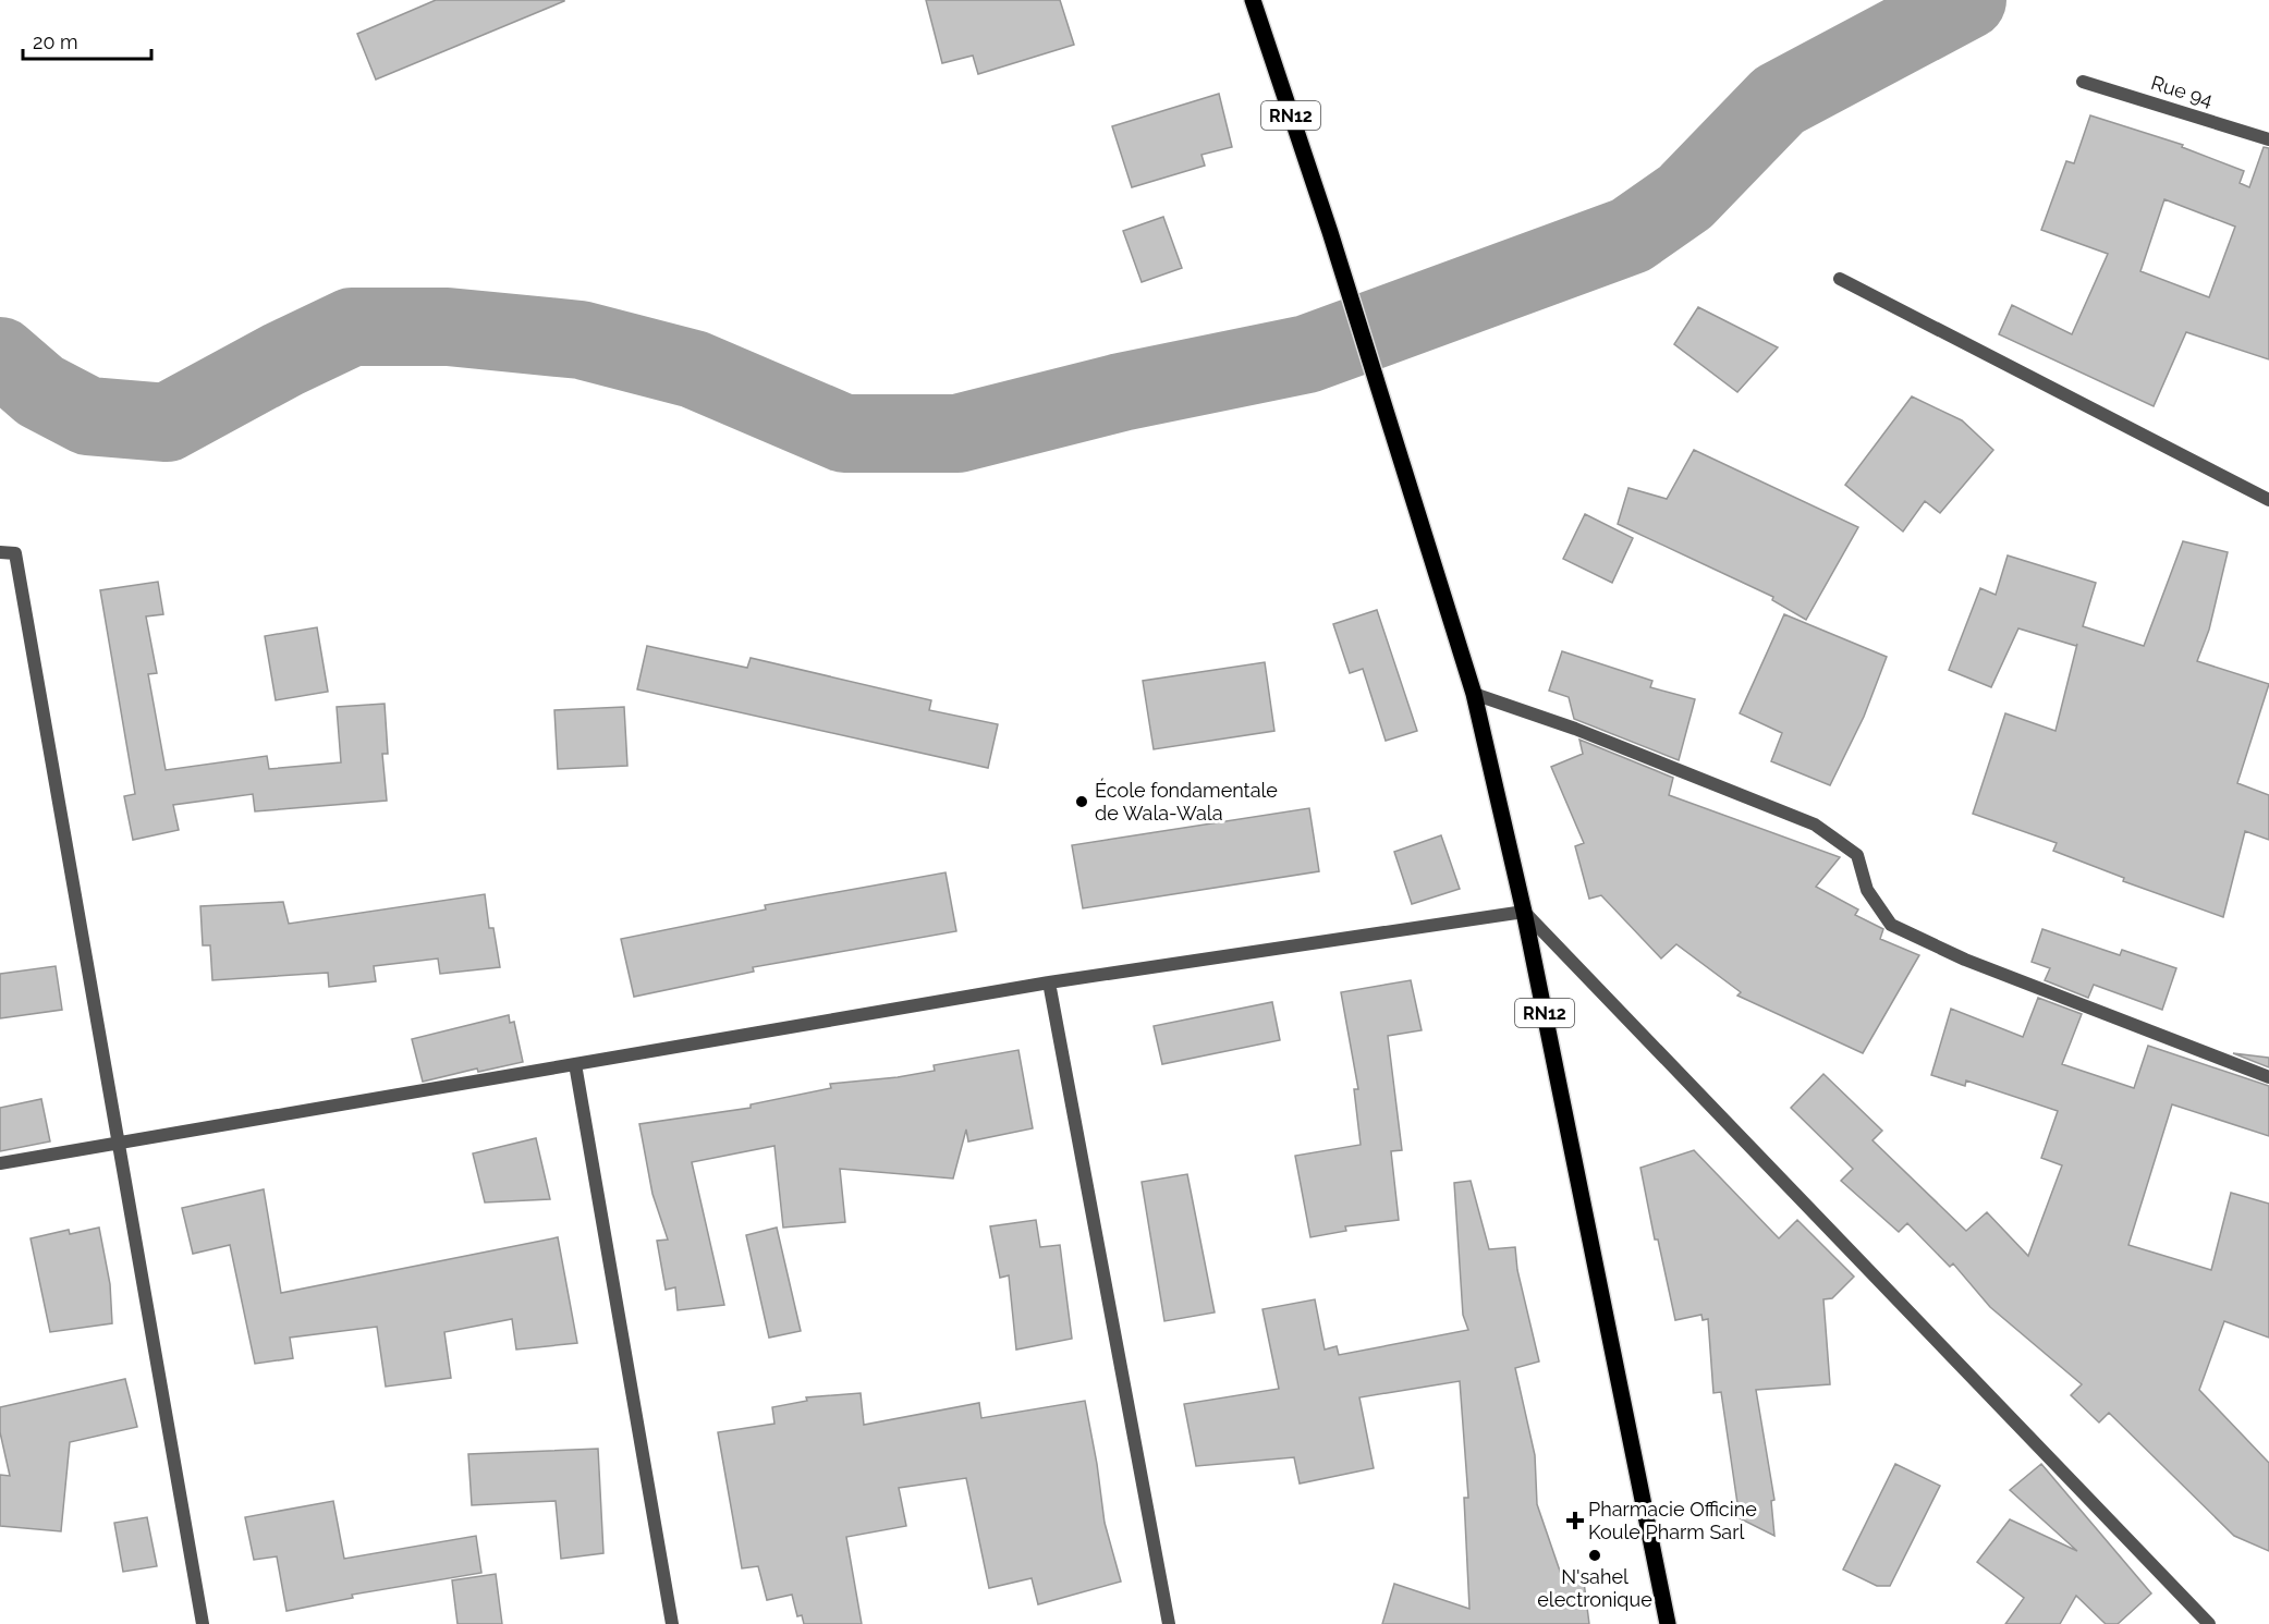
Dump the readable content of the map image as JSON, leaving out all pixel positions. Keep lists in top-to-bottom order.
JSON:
{
  "streets": {
    "main road": ["RN12"],
    "street": ["Rue 94"]
  },
  "places": {
    "other": ["École fondamentale de Wala-Wala", "N'sahel electronique"],
    "health": ["Pharmacie Officine Koule Pharm Sarl"]
  },
  "scale_bar": "20 m"
}
